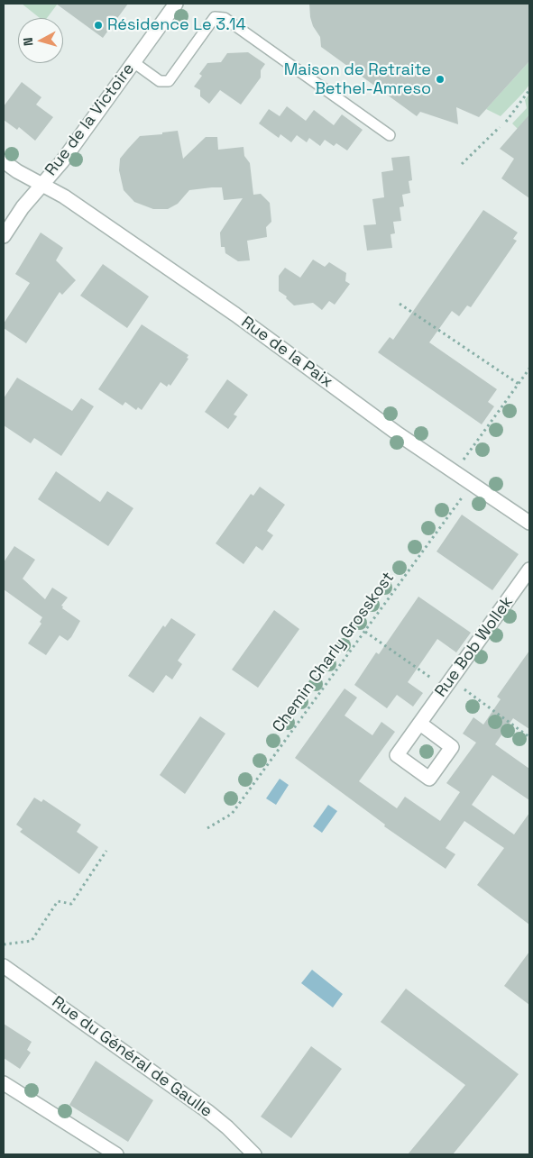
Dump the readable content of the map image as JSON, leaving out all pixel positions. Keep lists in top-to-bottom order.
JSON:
{
  "streets": {
    "street": [
      "Rue de la Victoire",
      "Rue de la Paix",
      "Rue Bob Wollek",
      "Rue du Général de Gaulle"
    ],
    "path": ["Chemin Charly Grosskost"]
  },
  "crossings": [
    ["Rue de la Victoire", "Rue de la Paix"],
    ["Rue de la Paix", "Chemin Charly Grosskost"]
  ],
  "places": ["Résidence Le 3.14", "Maison de Retraite Bethel-Amreso"],
  "north": "left"
}
